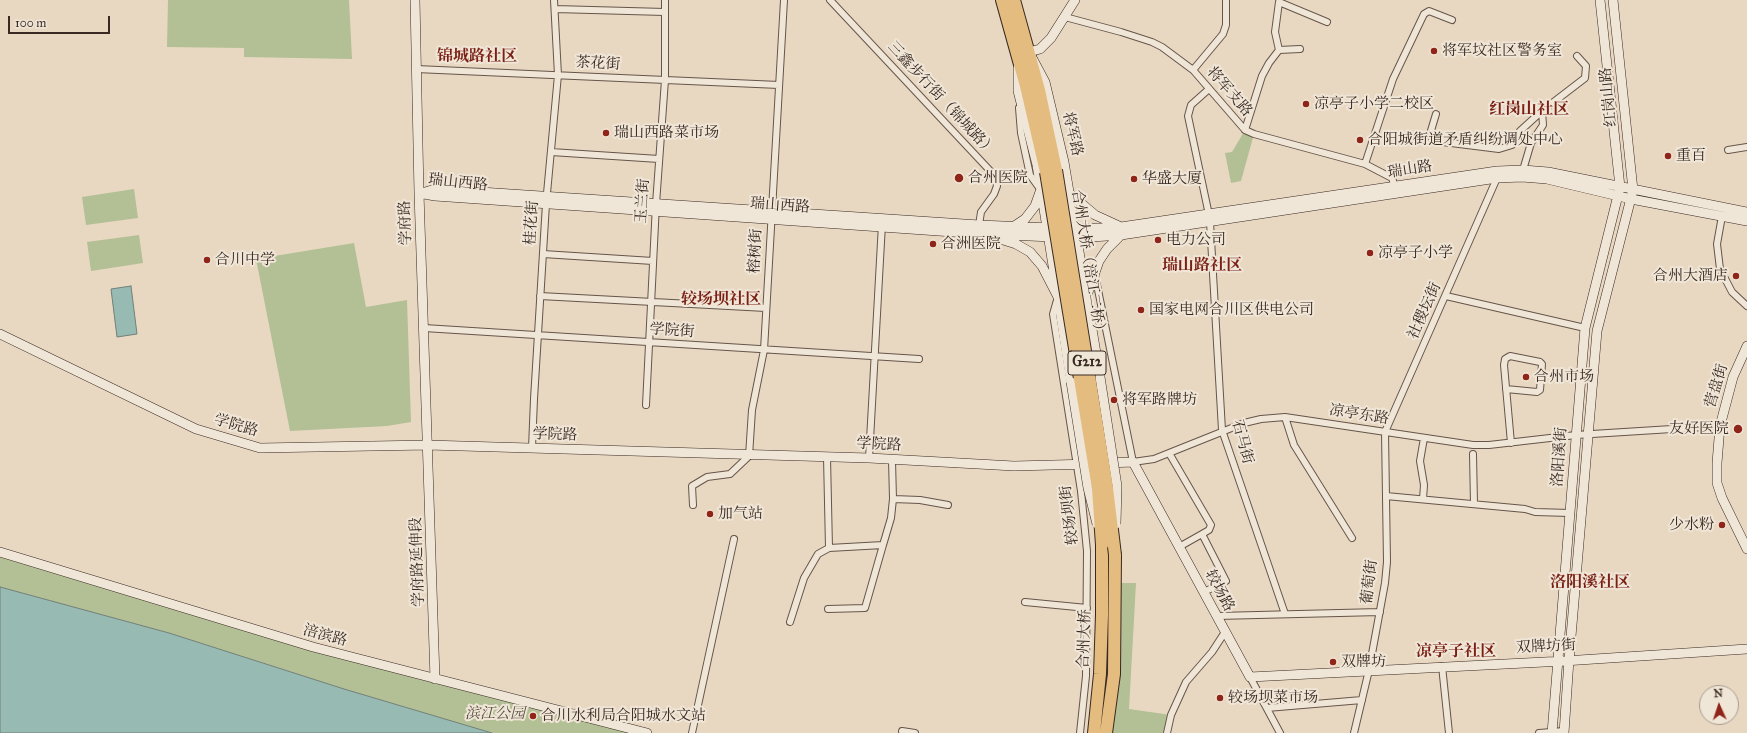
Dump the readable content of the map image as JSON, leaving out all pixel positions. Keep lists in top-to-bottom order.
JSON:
{
  "streets": {
    "highway": ["合州大桥（涪江二桥）", "G212", "合州大桥"],
    "main road": [
      "红岗山路",
      "将军路",
      "瑞山路",
      "瑞山西路",
      "学府路",
      "营盘街",
      "学院路",
      "洛阳溪街",
      "学府路延伸段",
      "较场路",
      "涪滨路",
      "双牌坊街"
    ],
    "street": [
      "茶花街",
      "将军支路",
      "三鑫步行街（锦城路）",
      "玉兰街",
      "桂花街",
      "榕树街",
      "社稷坛街",
      "学院街",
      "凉亭东路",
      "石马街",
      "较场坝街",
      "葡萄街"
    ]
  },
  "crossings": [
    ["茶花街", "玉兰街"],
    ["茶花街", "学府路"],
    ["茶花街", "桂花街"],
    ["茶花街", "榕树街"],
    ["将军支路", "瑞山路"],
    ["将军支路", "石马街"],
    ["红岗山路", "瑞山路"],
    ["红岗山路", "洛阳溪街"],
    ["三鑫步行街（锦城路）", "瑞山西路"],
    ["将军路", "瑞山路"],
    ["将军路", "瑞山西路"],
    ["将军路", "合州大桥（涪江二桥）"],
    ["将军路", "G212"],
    ["将军路", "合州大桥"],
    ["瑞山路", "瑞山西路"],
    ["瑞山路", "社稷坛街"],
    ["瑞山路", "石马街"],
    ["瑞山路", "洛阳溪街"],
    ["瑞山西路", "玉兰街"],
    ["瑞山西路", "学府路"],
    ["瑞山西路", "桂花街"],
    ["瑞山西路", "榕树街"],
    ["玉兰街", "学院街"],
    ["学府路", "学院街"],
    ["学府路", "学院路"],
    ["学府路", "学府路延伸段"],
    ["桂花街", "学院街"],
    ["桂花街", "学院路"],
    ["榕树街", "学院街"],
    ["榕树街", "学院路"],
    ["合州大桥（涪江二桥）", "G212"],
    ["合州大桥（涪江二桥）", "合州大桥"],
    ["社稷坛街", "凉亭东路"],
    ["社稷坛街", "葡萄街"],
    ["营盘街", "凉亭东路"],
    ["凉亭东路", "学院路"],
    ["凉亭东路", "石马街"],
    ["凉亭东路", "洛阳溪街"],
    ["凉亭东路", "葡萄街"],
    ["凉亭东路", "较场路"],
    ["学院路", "较场坝街"],
    ["学院路", "学府路延伸段"],
    ["学院路", "较场路"],
    ["洛阳溪街", "双牌坊街"],
    ["学府路延伸段", "涪滨路"],
    ["葡萄街", "双牌坊街"],
    ["较场路", "双牌坊街"]
  ],
  "districts": [
    "锦城路社区",
    "红岗山社区",
    "瑞山路社区",
    "较场坝社区",
    "洛阳溪社区",
    "凉亭子社区"
  ],
  "parks": ["滨江公园"],
  "places": [
    "将军坟社区警务室",
    "凉亭子小学二校区",
    "瑞山西路菜市场",
    "合阳城街道矛盾纠纷调处中心",
    "重百",
    "合州医院",
    "华盛大厦",
    "电力公司",
    "合洲医院",
    "凉亭子小学",
    "合川中学",
    "合州大酒店",
    "国家电网合川区供电公司",
    "合州市场",
    "将军路牌坊",
    "友好医院",
    "加气站",
    "少水粉",
    "双牌坊",
    "较场坝菜市场",
    "合川水利局合阳城水文站"
  ],
  "scale_bar": "100 m",
  "north": "top"
}
